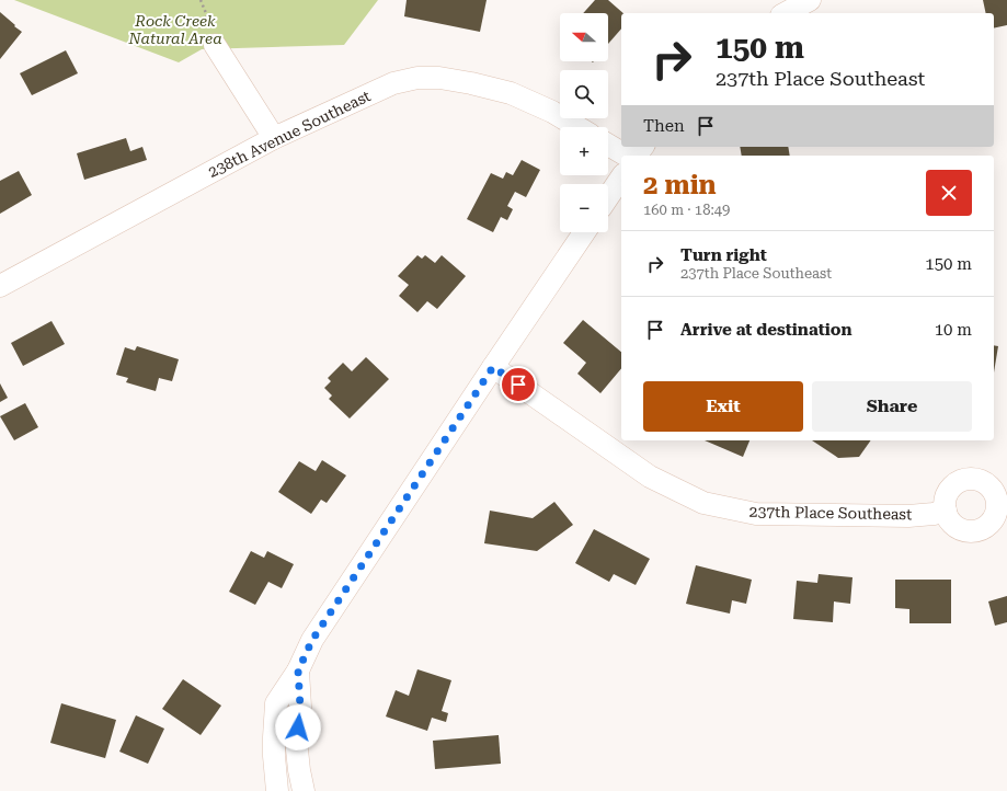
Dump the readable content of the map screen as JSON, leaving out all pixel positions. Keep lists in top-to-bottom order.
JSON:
{
  "streets": {
    "street": ["238th Avenue Southeast", "237th Place Southeast"]
  },
  "parks": ["Rock Creek Natural Area"],
  "north": "left",
  "page": {
    "map_buttons": ["+", "−"],
    "turn": ["150 m", "237th Place Southeast"],
    "then": "Then",
    "heading": ["2 min", "160 m · 18:49"],
    "list": [
      {
        "name": "Turn right",
        "note": "237th Place Southeast",
        "value": "150 m"
      },
      {
        "name": "Arrive at destination",
        "value": "10 m"
      }
    ],
    "buttons": ["Exit", "Share"]
  }
}
